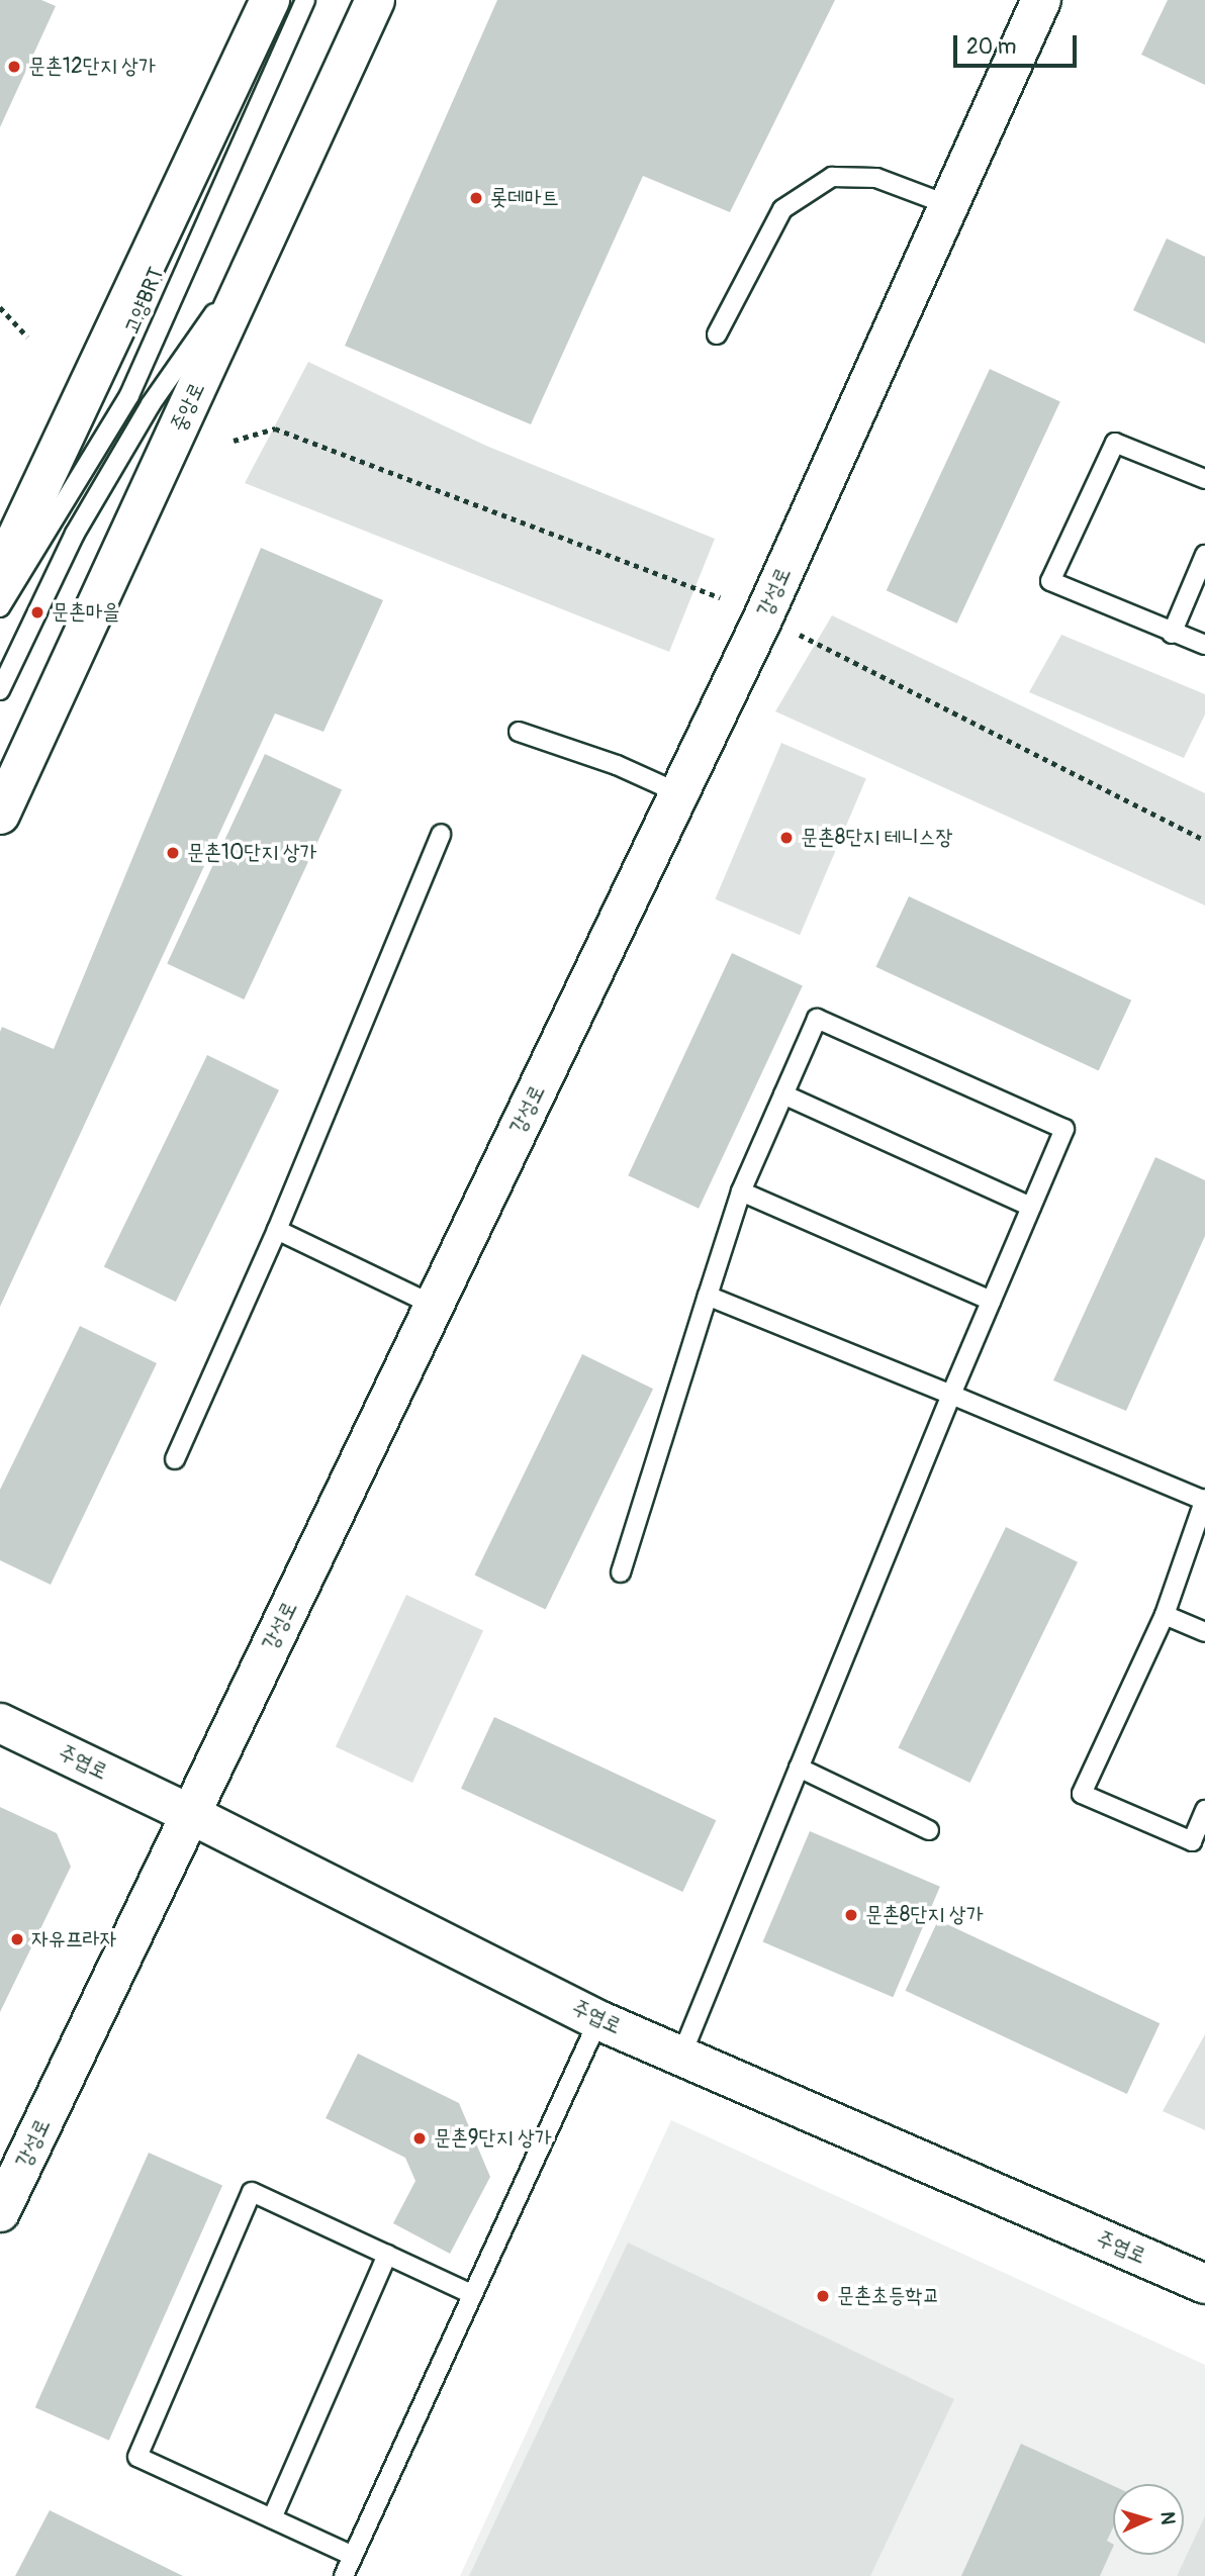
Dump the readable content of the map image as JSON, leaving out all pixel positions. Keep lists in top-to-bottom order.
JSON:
{
  "streets": {
    "street": ["중앙로", "강성로", "주엽로"],
    "lane": ["고양BRT"]
  },
  "crossings": [
    ["강성로", "주엽로"]
  ],
  "places": [
    "문촌12단지 상가",
    "롯데마트",
    "문촌마을",
    "문촌8단지 테니스장",
    "문촌10단지 상가",
    "문촌8단지 상가",
    "자유프라자",
    "문촌9단지 상가",
    "문촌초등학교"
  ],
  "scale_bar": "20 m",
  "north": "right"
}
